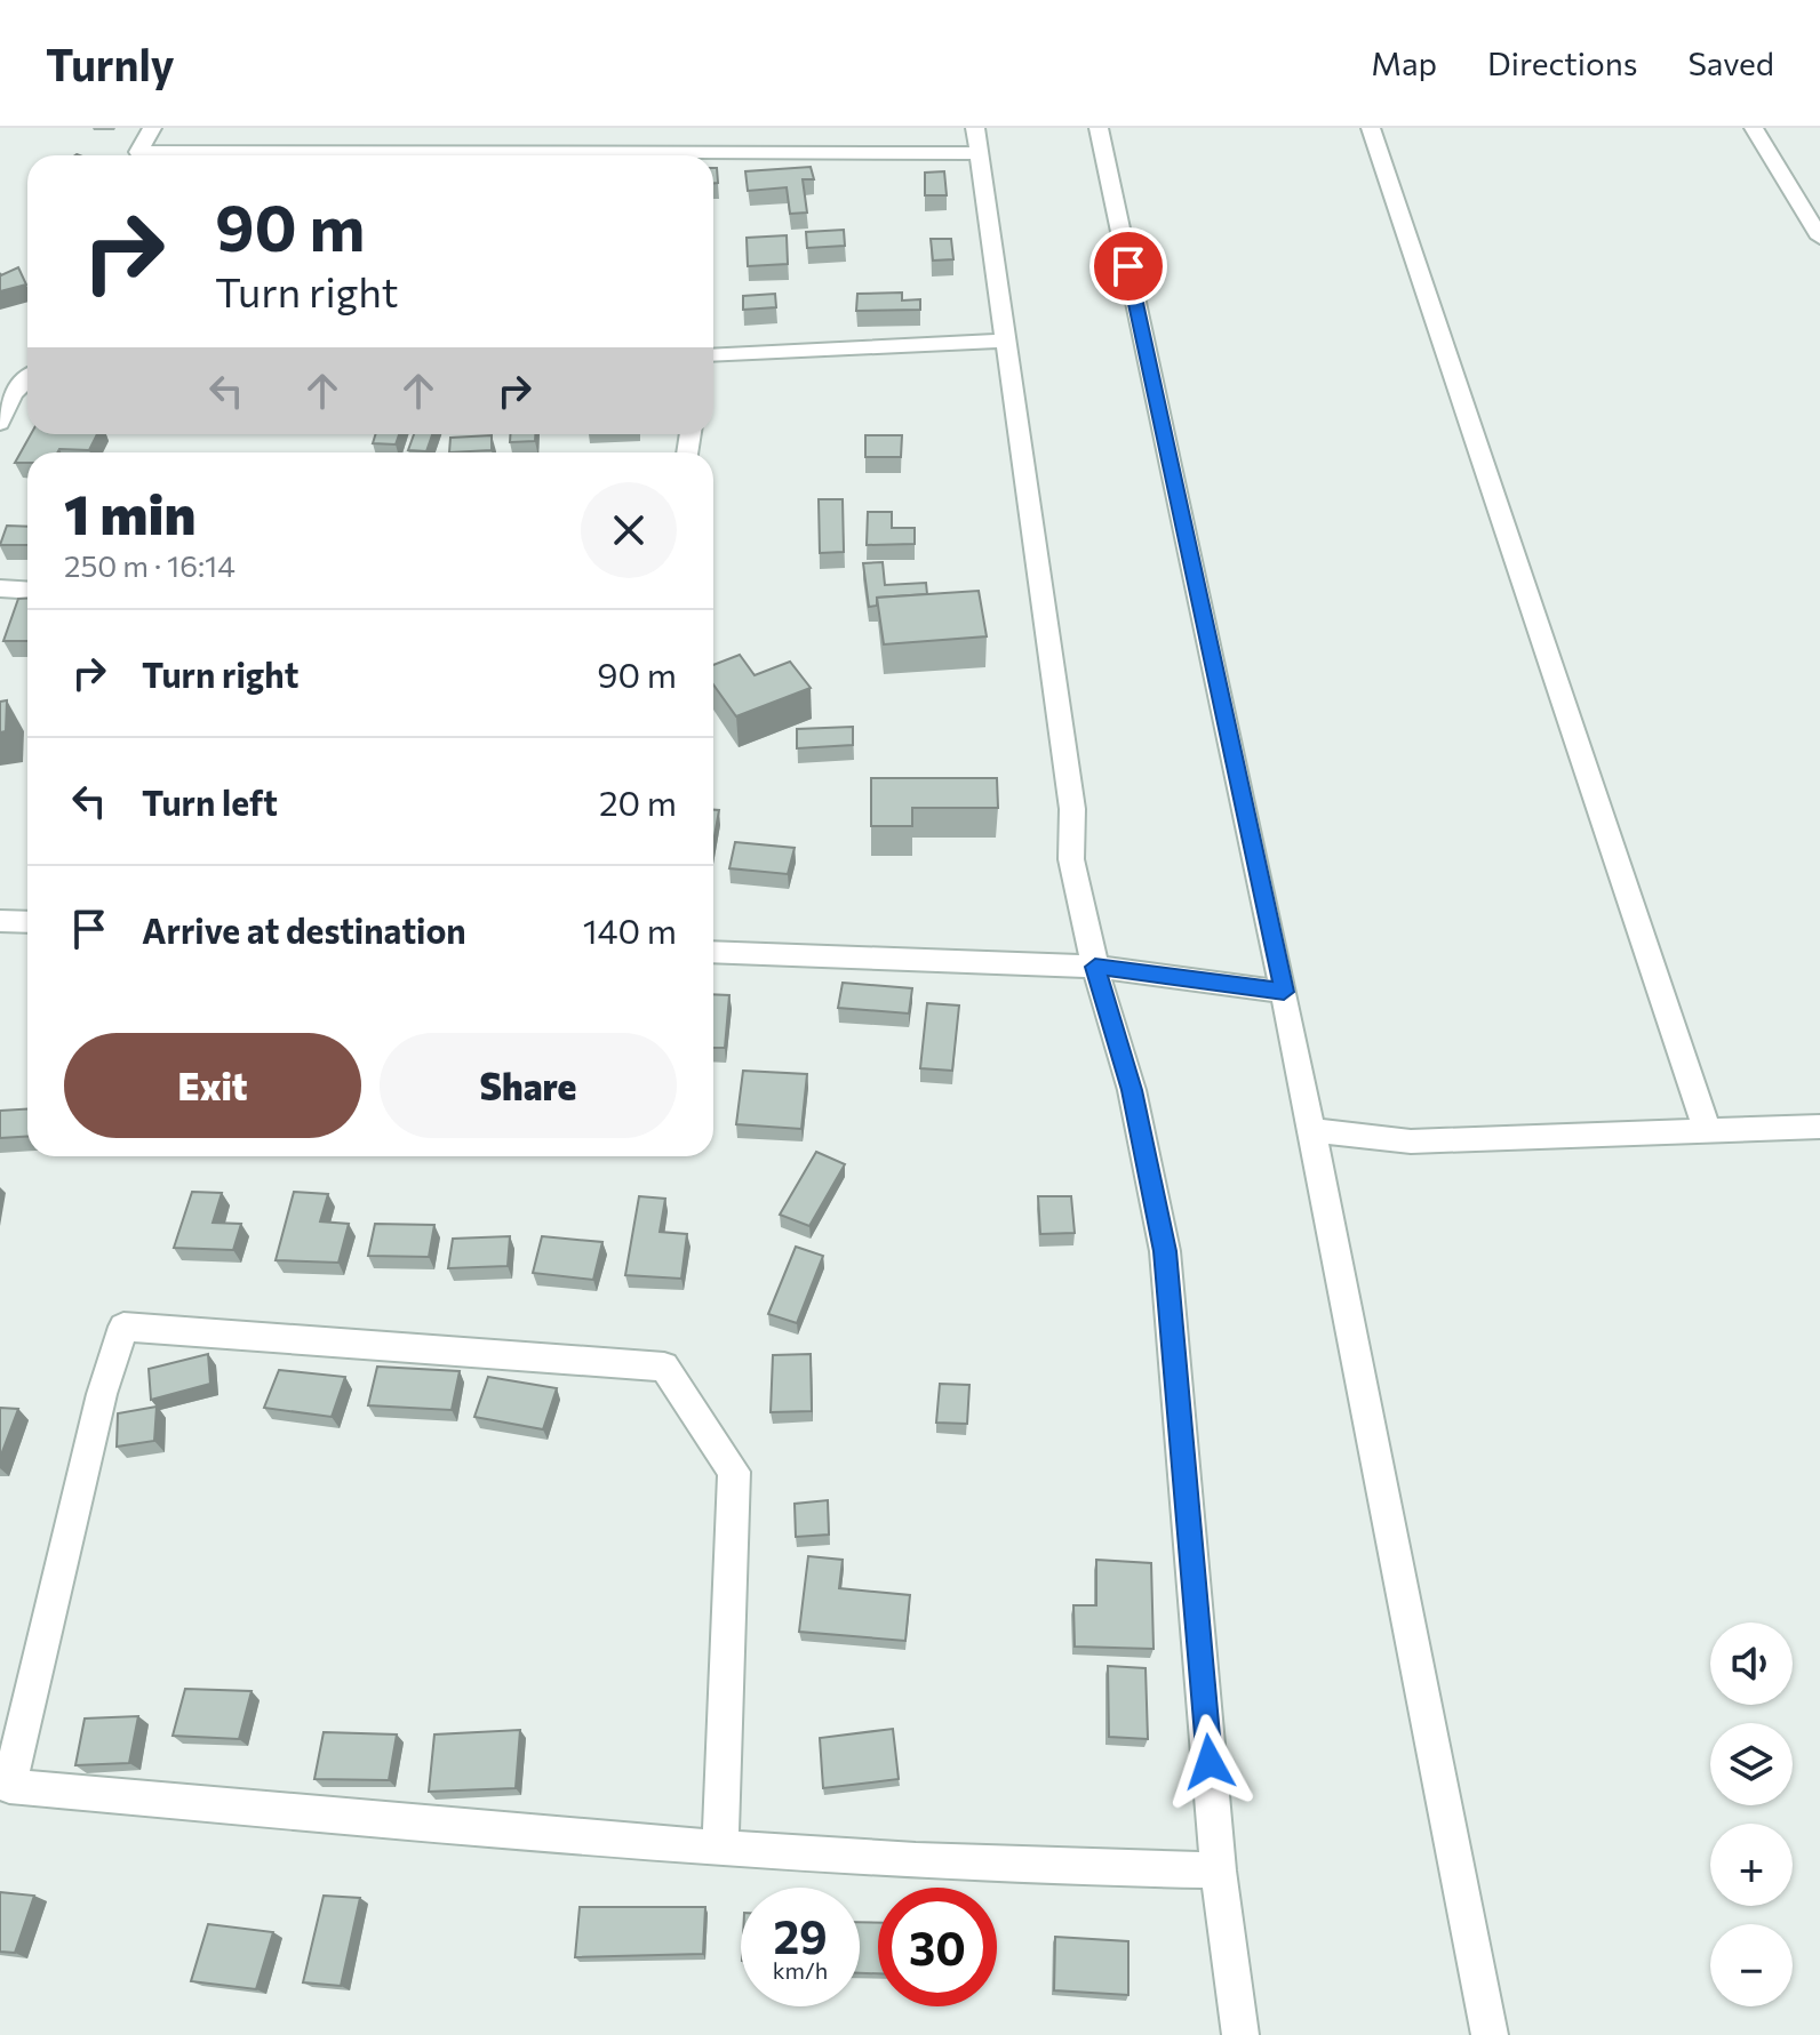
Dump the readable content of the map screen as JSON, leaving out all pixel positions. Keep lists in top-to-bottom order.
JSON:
{
  "page": {
    "header": "Turnly",
    "nav": ["Map", "Directions", "Saved"],
    "turn": ["90 m", "Turn right"],
    "heading": ["1 min", "250 m · 16:14"],
    "list": [
      {
        "name": "Turn right",
        "value": "90 m"
      },
      {
        "name": "Turn left",
        "value": "20 m"
      },
      {
        "name": "Arrive at destination",
        "value": "140 m"
      }
    ],
    "buttons": ["Exit", "Share"],
    "map_buttons": ["+", "−"],
    "speed": "29 km/h",
    "limit": "30"
  }
}
